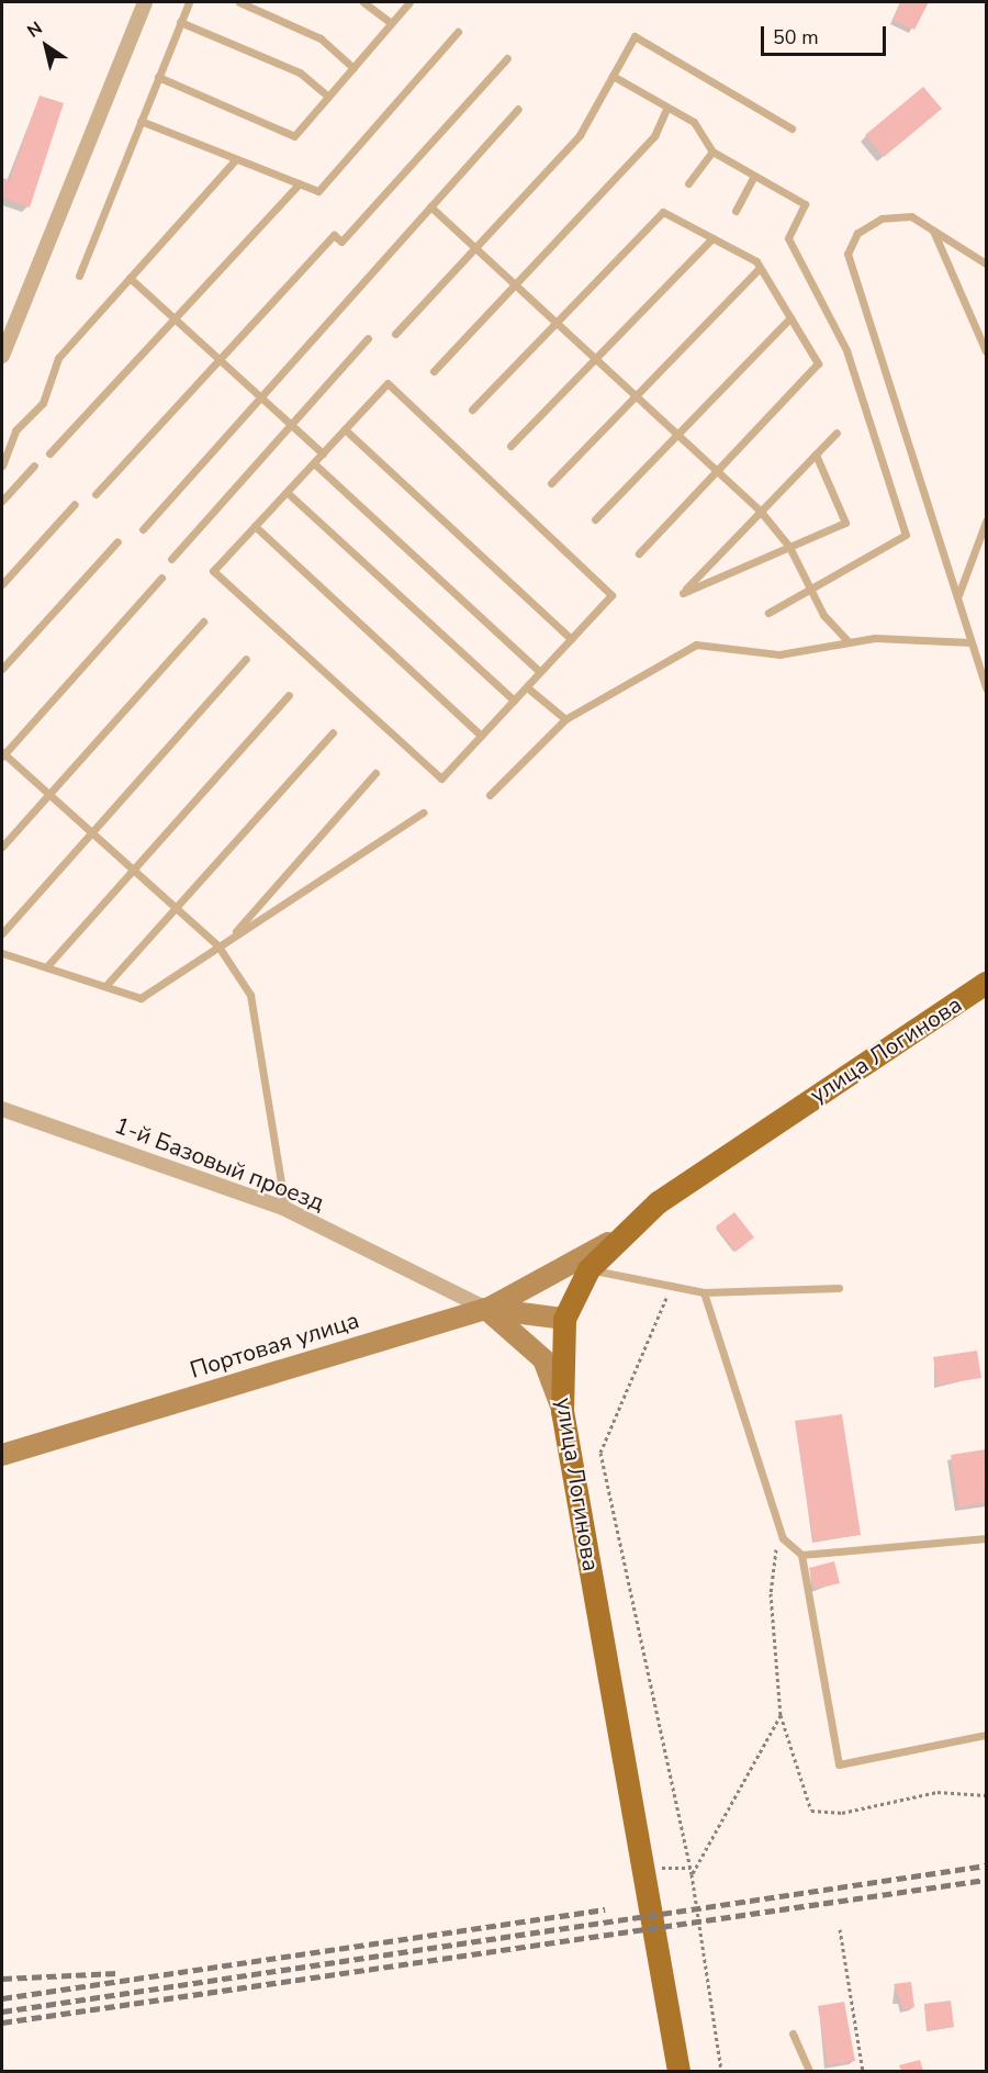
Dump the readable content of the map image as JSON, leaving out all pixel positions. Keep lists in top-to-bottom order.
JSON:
{
  "streets": {
    "main road": ["улица Логинова"],
    "street": ["1-й Базовый проезд", "Портовая улица"]
  },
  "crossings": [
    ["улица Логинова", "Портовая улица"],
    ["1-й Базовый проезд", "Портовая улица"]
  ],
  "scale_bar": "50 m",
  "north": "top left"
}
